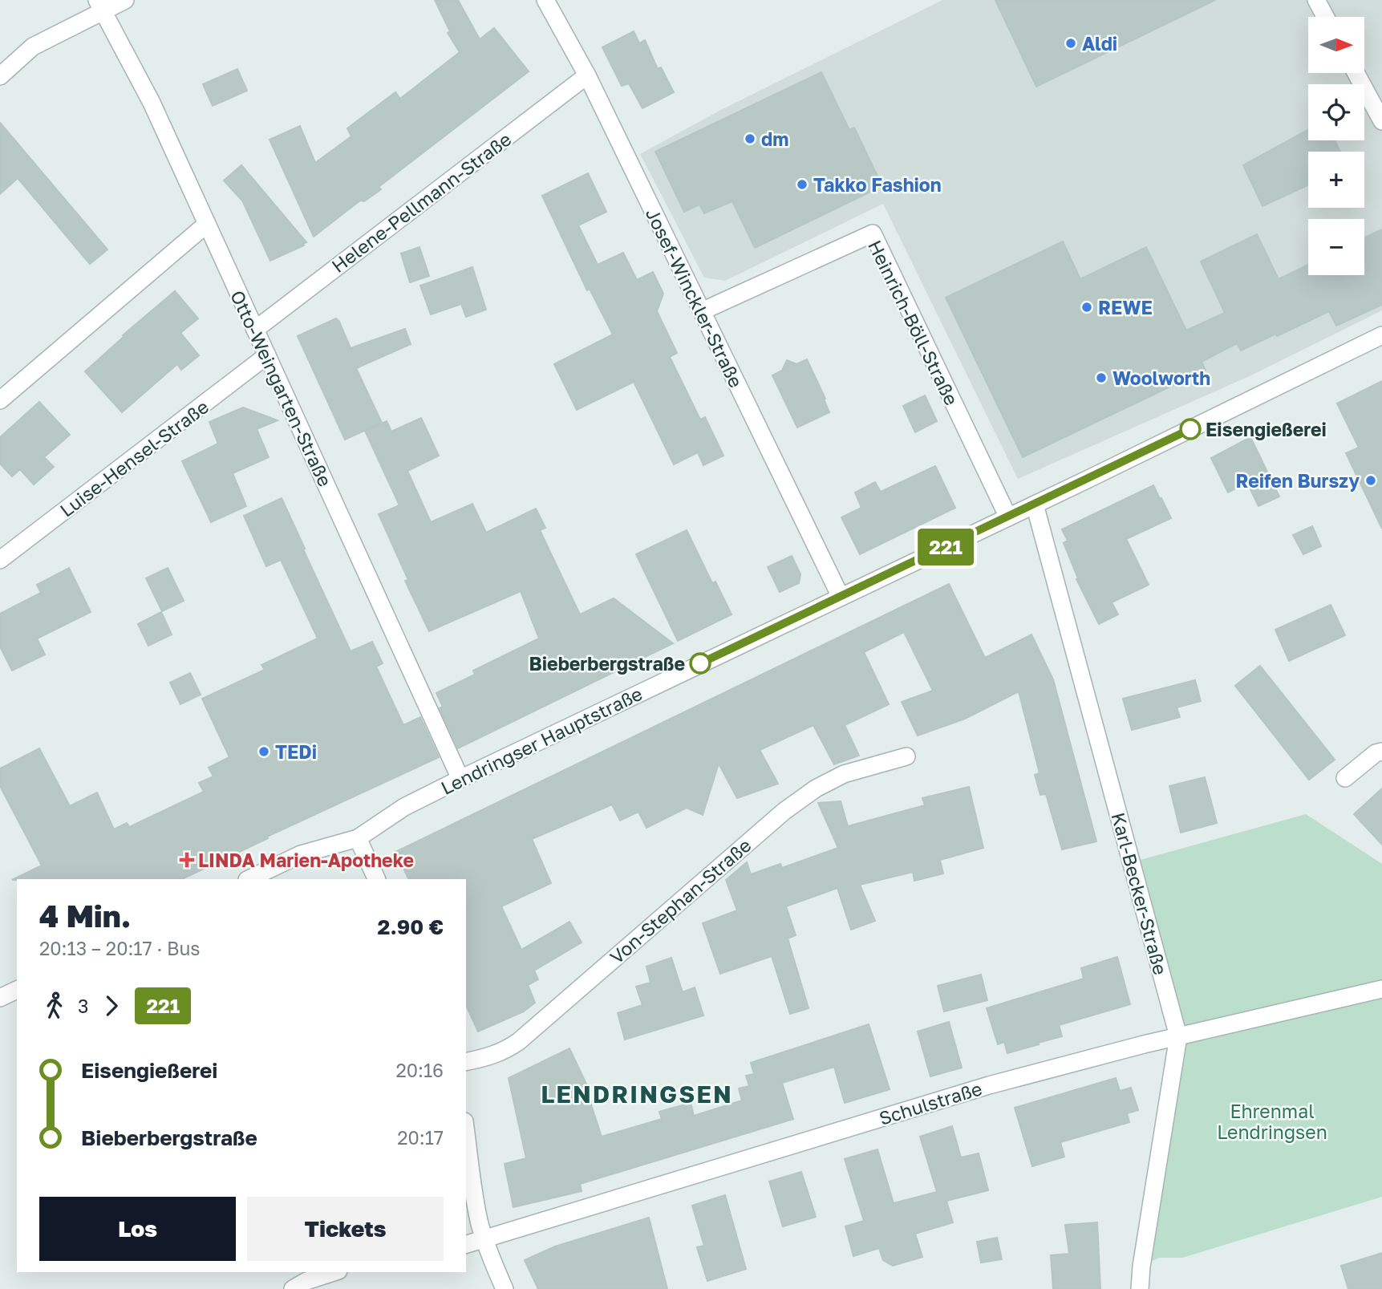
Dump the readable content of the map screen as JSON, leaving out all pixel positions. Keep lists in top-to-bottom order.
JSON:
{
  "streets": {
    "street": [
      "Helene-Pellmann-Straße",
      "Josef-Winckler-Straße",
      "Heinrich-Böll-Straße",
      "Otto-Weingarten-Straße",
      "Luise-Hensel-Straße",
      "Lendringser Hauptstraße",
      "Karl-Becker-Straße",
      "Von-Stephan-Straße",
      "Schulstraße"
    ]
  },
  "crossings": [
    ["Helene-Pellmann-Straße", "Josef-Winckler-Straße"],
    ["Helene-Pellmann-Straße", "Otto-Weingarten-Straße"],
    ["Josef-Winckler-Straße", "Heinrich-Böll-Straße"],
    ["Josef-Winckler-Straße", "Lendringser Hauptstraße"],
    ["Heinrich-Böll-Straße", "Lendringser Hauptstraße"],
    ["Otto-Weingarten-Straße", "Luise-Hensel-Straße"],
    ["Otto-Weingarten-Straße", "Lendringser Hauptstraße"],
    ["Lendringser Hauptstraße", "Karl-Becker-Straße"],
    ["Karl-Becker-Straße", "Schulstraße"]
  ],
  "districts": ["LENDRINGSEN"],
  "parks": ["Ehrenmal Lendringsen"],
  "places": {
    "other": [
      "Aldi",
      "dm",
      "Takko Fashion",
      "REWE",
      "Woolworth",
      "Eisengießerei",
      "Reifen Burszy",
      "Bieberbergstraße",
      "TEDi"
    ],
    "health": ["LINDA Marien-Apotheke"]
  },
  "lines": ["bus line 221"],
  "north": "right",
  "page": {
    "on_map": "221",
    "map_buttons": ["+", "−"],
    "heading": ["4 Min.", "20:13 – 20:17 · Bus", "2.90 €"],
    "legs": ["3", "221"],
    "list": [
      {
        "name": "Eisengießerei",
        "value": "20:16"
      },
      {
        "name": "Bieberbergstraße",
        "value": "20:17"
      }
    ],
    "buttons": ["Los", "Tickets"]
  }
}
